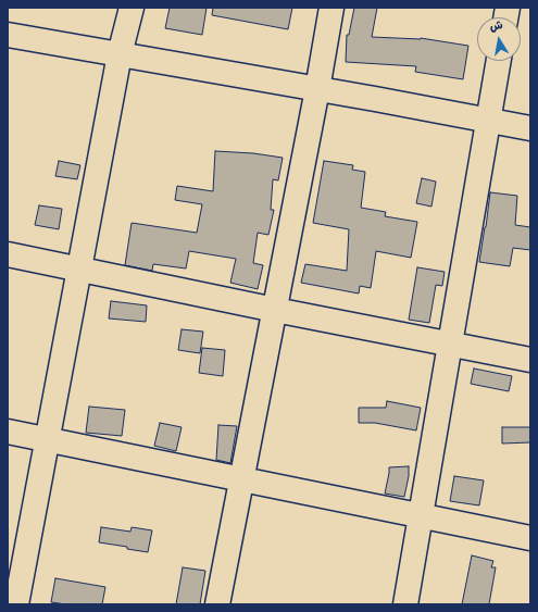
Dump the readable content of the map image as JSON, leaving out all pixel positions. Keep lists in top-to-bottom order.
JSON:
{
  "north": "top"
}
